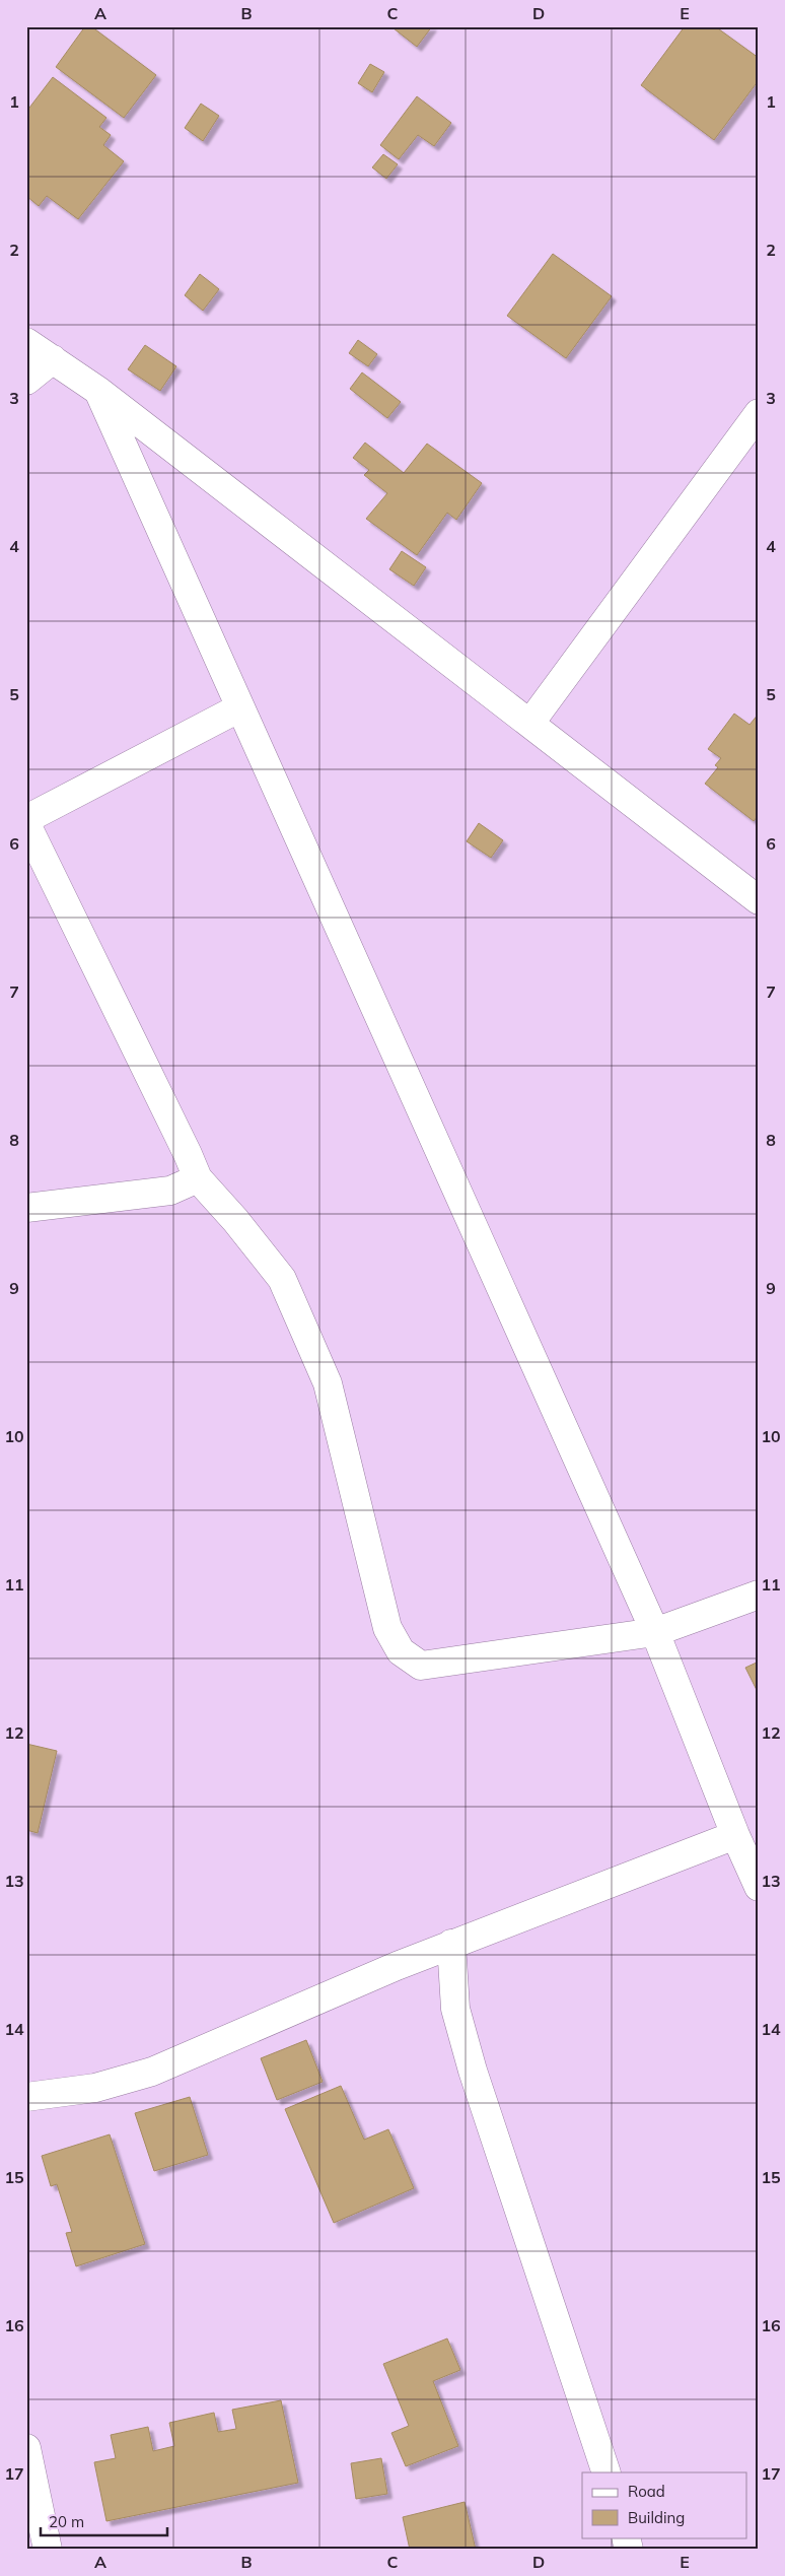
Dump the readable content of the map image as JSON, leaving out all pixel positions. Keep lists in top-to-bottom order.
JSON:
{
  "legend": ["Road", "Building"],
  "scale_bar": "20 m",
  "grid": {
    "columns": [
      "A",
      "B",
      "C",
      "D",
      "E"
    ],
    "rows": [
      "1",
      "2",
      "3",
      "4",
      "5",
      "6",
      "7",
      "8",
      "9",
      "10",
      "11",
      "12",
      "13",
      "14",
      "15",
      "16",
      "17"
    ]
  }
}
